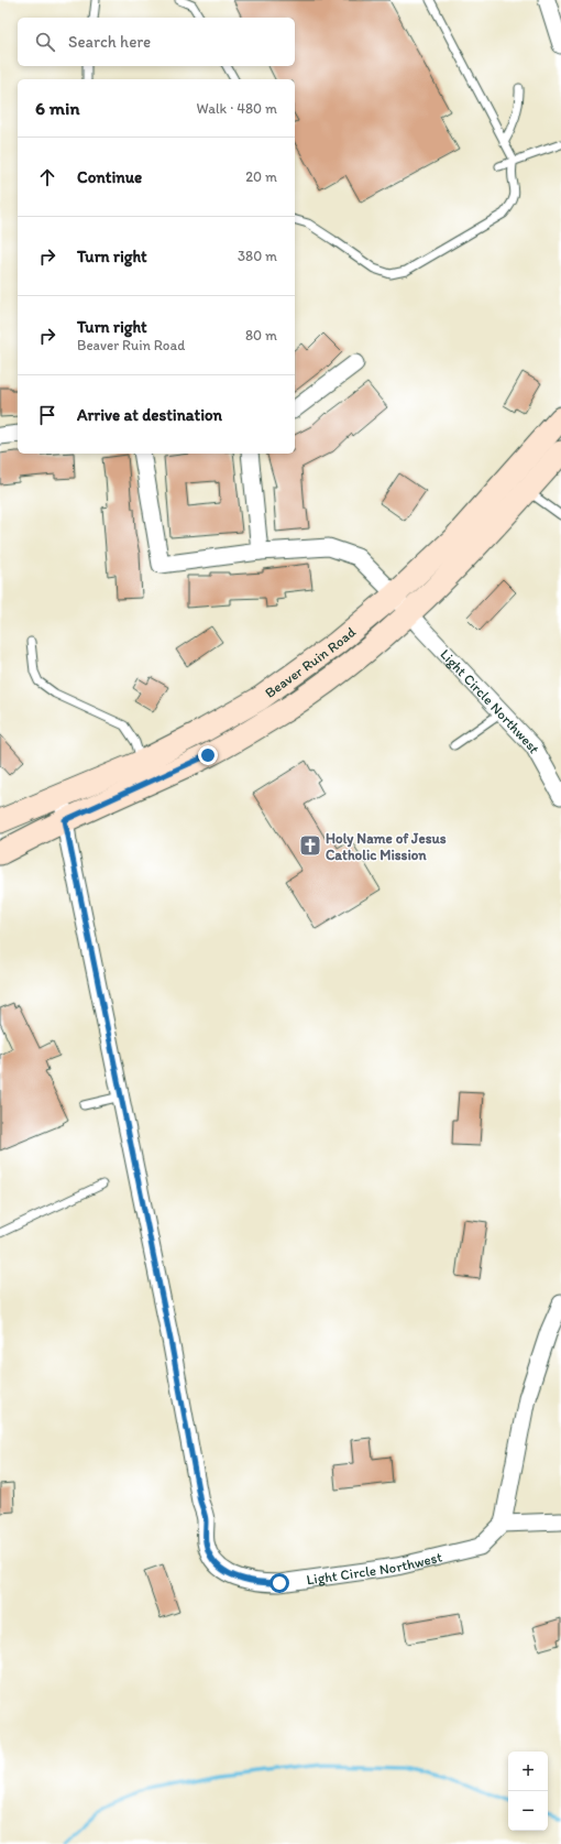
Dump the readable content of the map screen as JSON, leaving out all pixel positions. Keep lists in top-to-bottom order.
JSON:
{
  "streets": {
    "main road": ["Beaver Ruin Road"],
    "street": ["Light Circle Northwest"]
  },
  "crossings": [
    ["Beaver Ruin Road", "Light Circle Northwest"]
  ],
  "places": {
    "church": ["Holy Name of Jesus Catholic Mission"]
  },
  "page": {
    "search": "Search here",
    "heading": ["6 min", "Walk · 480 m"],
    "list": [
      ["Continue", "20 m"],
      ["Turn right", "380 m"],
      ["Turn right", "Beaver Ruin Road", "80 m"],
      "Arrive at destination"
    ],
    "map_buttons": ["+", "−"]
  }
}
